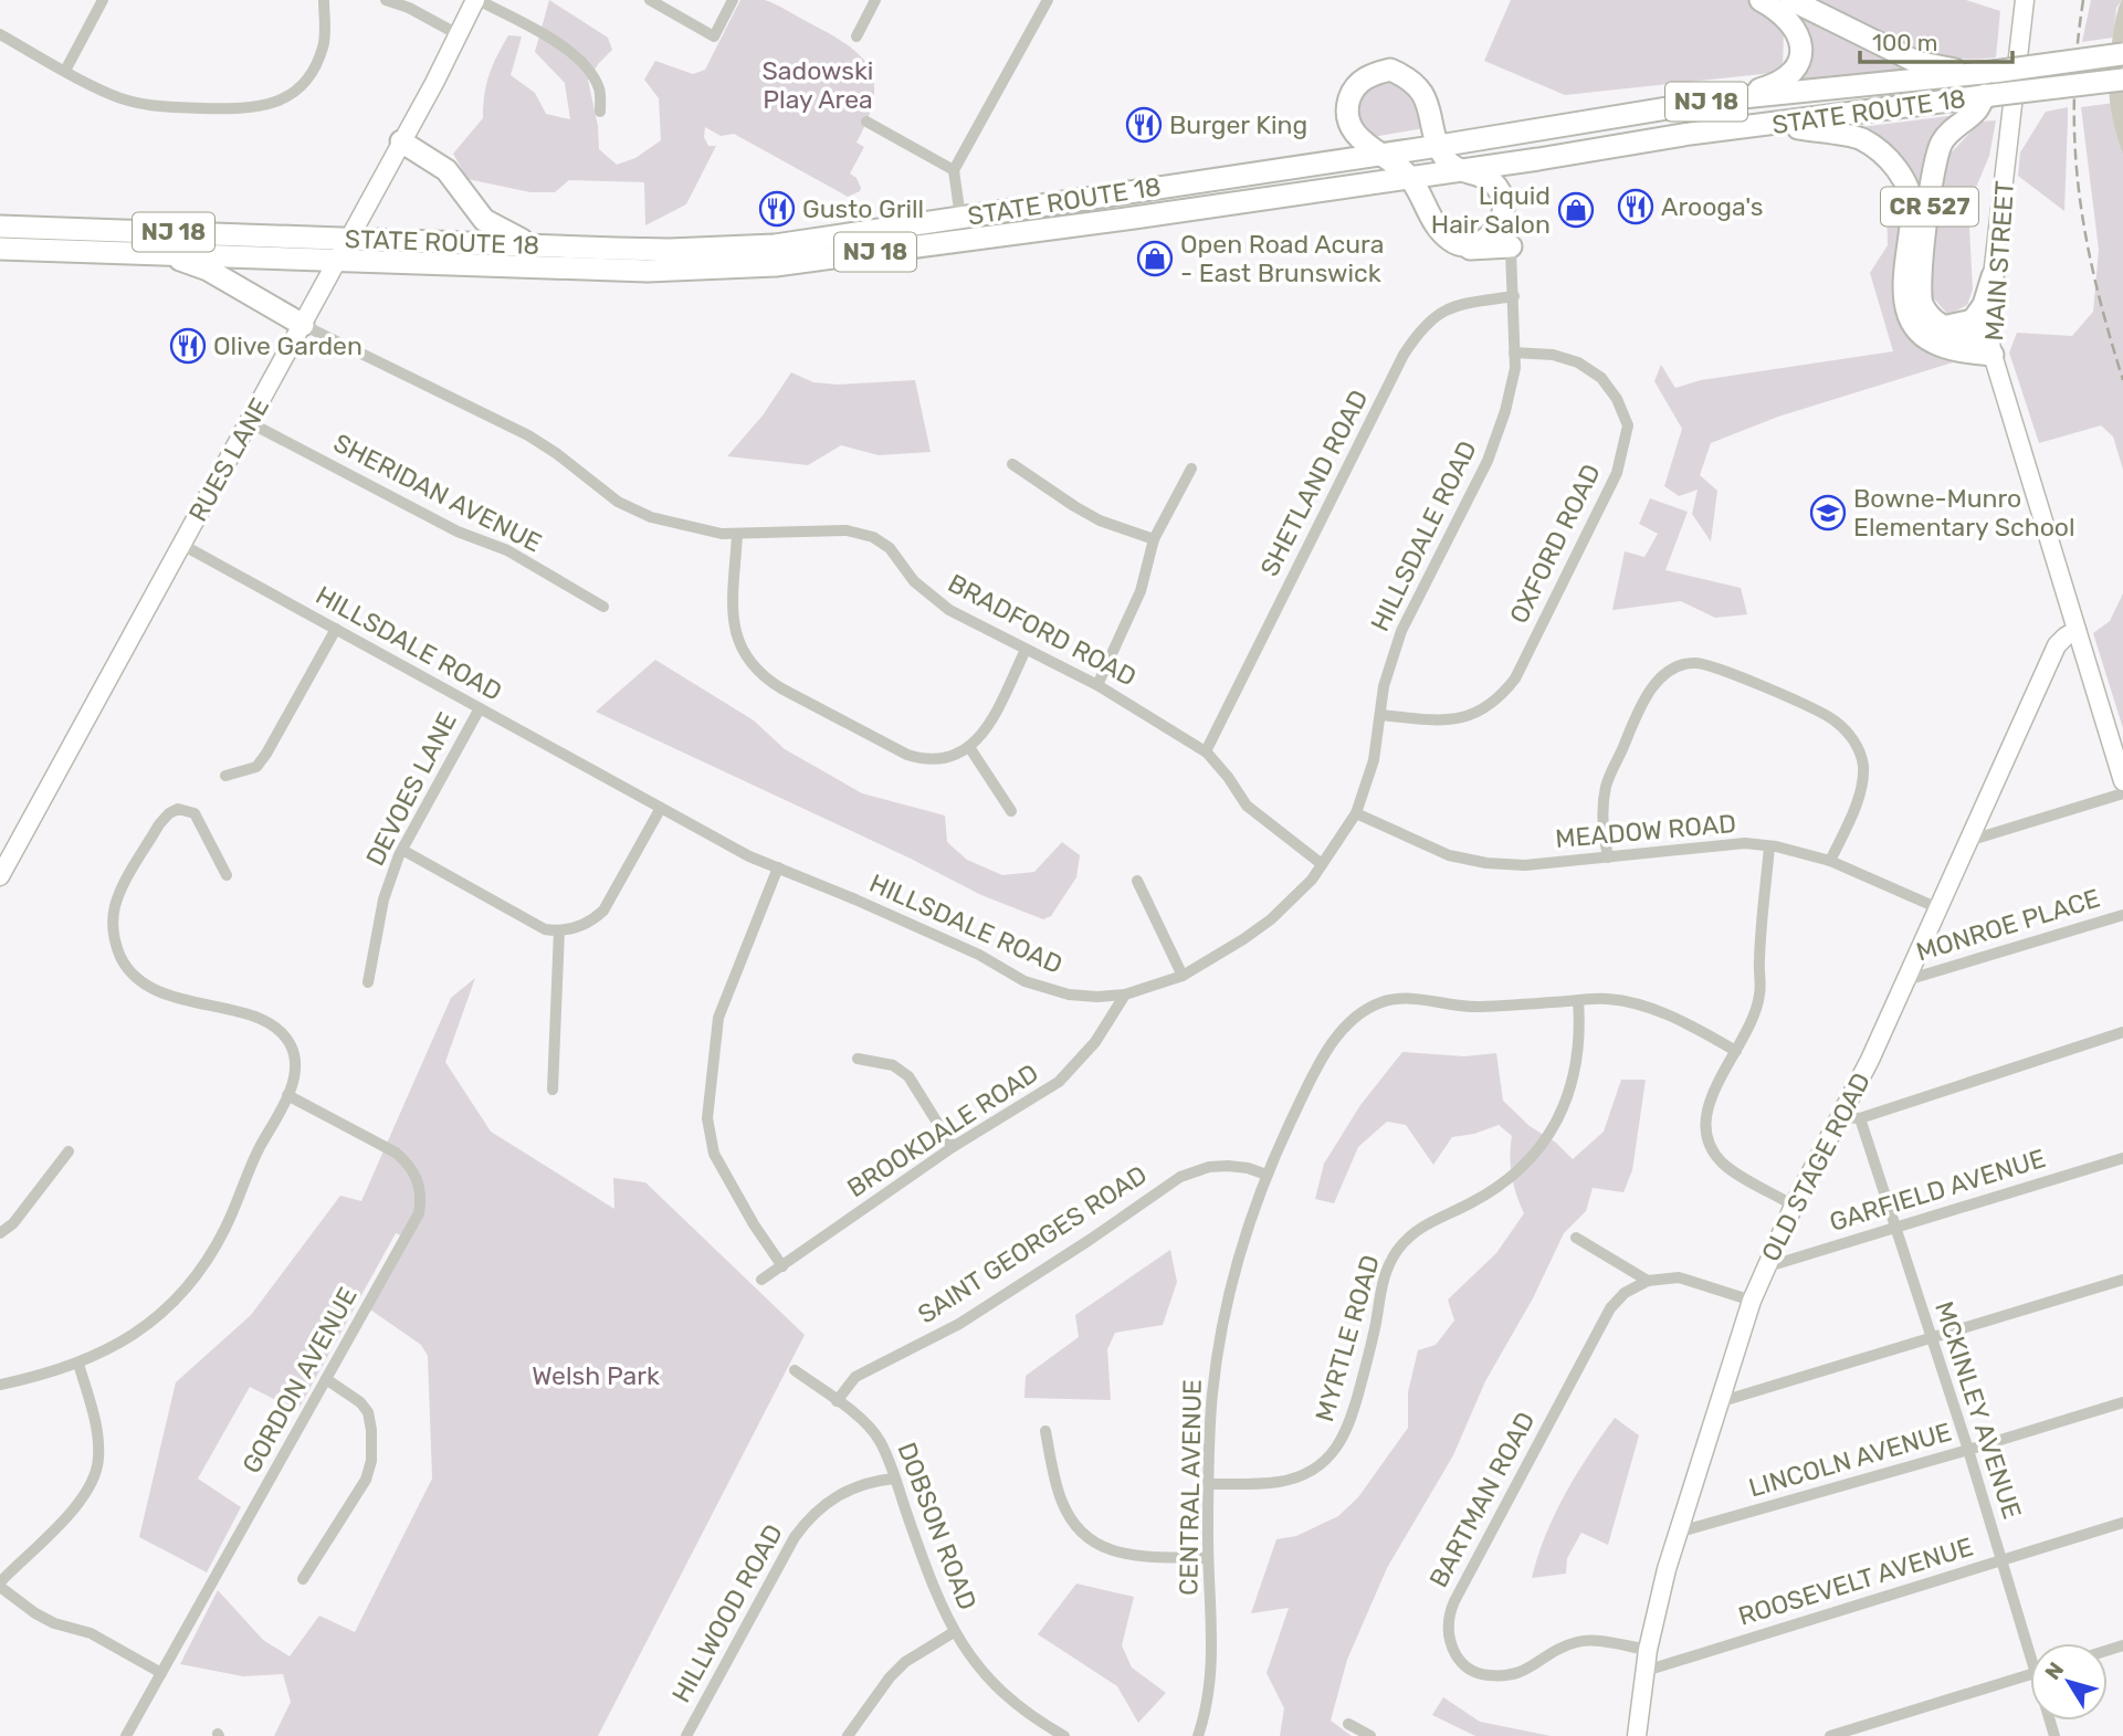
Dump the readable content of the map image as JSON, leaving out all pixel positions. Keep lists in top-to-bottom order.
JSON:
{
  "streets": {
    "highway": ["NJ 18", "STATE ROUTE 18", "CR 527"],
    "main road": ["MAIN STREET", "RUES LANE", "OLD STAGE ROAD"],
    "street": [
      "SHETLAND ROAD",
      "SHERIDAN AVENUE",
      "HILLSDALE ROAD",
      "OXFORD ROAD",
      "BRADFORD ROAD",
      "DEVOES LANE",
      "MEADOW ROAD",
      "MONROE PLACE",
      "BROOKDALE ROAD",
      "GARFIELD AVENUE",
      "SAINT GEORGES ROAD",
      "MYRTLE ROAD",
      "GORDON AVENUE",
      "MCKINLEY AVENUE",
      "LINCOLN AVENUE",
      "CENTRAL AVENUE",
      "BARTMAN ROAD",
      "DOBSON ROAD",
      "ROOSEVELT AVENUE",
      "HILLWOOD ROAD"
    ]
  },
  "crossings": [
    ["STATE ROUTE 18", "CR 527"],
    ["STATE ROUTE 18", "RUES LANE"],
    ["STATE ROUTE 18", "HILLSDALE ROAD"],
    ["CR 527", "MAIN STREET"],
    ["MAIN STREET", "OLD STAGE ROAD"],
    ["RUES LANE", "SHERIDAN AVENUE"],
    ["RUES LANE", "HILLSDALE ROAD"],
    ["RUES LANE", "BRADFORD ROAD"],
    ["SHETLAND ROAD", "HILLSDALE ROAD"],
    ["SHETLAND ROAD", "BRADFORD ROAD"],
    ["HILLSDALE ROAD", "OXFORD ROAD"],
    ["HILLSDALE ROAD", "BRADFORD ROAD"],
    ["HILLSDALE ROAD", "DEVOES LANE"],
    ["HILLSDALE ROAD", "MEADOW ROAD"],
    ["HILLSDALE ROAD", "BROOKDALE ROAD"],
    ["MEADOW ROAD", "OLD STAGE ROAD"],
    ["MONROE PLACE", "OLD STAGE ROAD"],
    ["OLD STAGE ROAD", "GARFIELD AVENUE"],
    ["OLD STAGE ROAD", "LINCOLN AVENUE"],
    ["OLD STAGE ROAD", "BARTMAN ROAD"],
    ["OLD STAGE ROAD", "ROOSEVELT AVENUE"],
    ["GARFIELD AVENUE", "MCKINLEY AVENUE"],
    ["SAINT GEORGES ROAD", "CENTRAL AVENUE"],
    ["SAINT GEORGES ROAD", "DOBSON ROAD"],
    ["MYRTLE ROAD", "CENTRAL AVENUE"],
    ["MCKINLEY AVENUE", "LINCOLN AVENUE"],
    ["MCKINLEY AVENUE", "ROOSEVELT AVENUE"],
    ["DOBSON ROAD", "HILLWOOD ROAD"]
  ],
  "parks": ["Sadowski Play Area", "Welsh Park"],
  "places": {
    "restaurant": [
      "Burger King",
      "Arooga's",
      "Gusto Grill",
      "Olive Garden"
    ],
    "shop": ["Liquid Hair Salon", "Open Road Acura - East Brunswick"],
    "school or university": ["Bowne-Munro Elementary School"]
  },
  "scale_bar": "100 m",
  "north": "top left"
}
